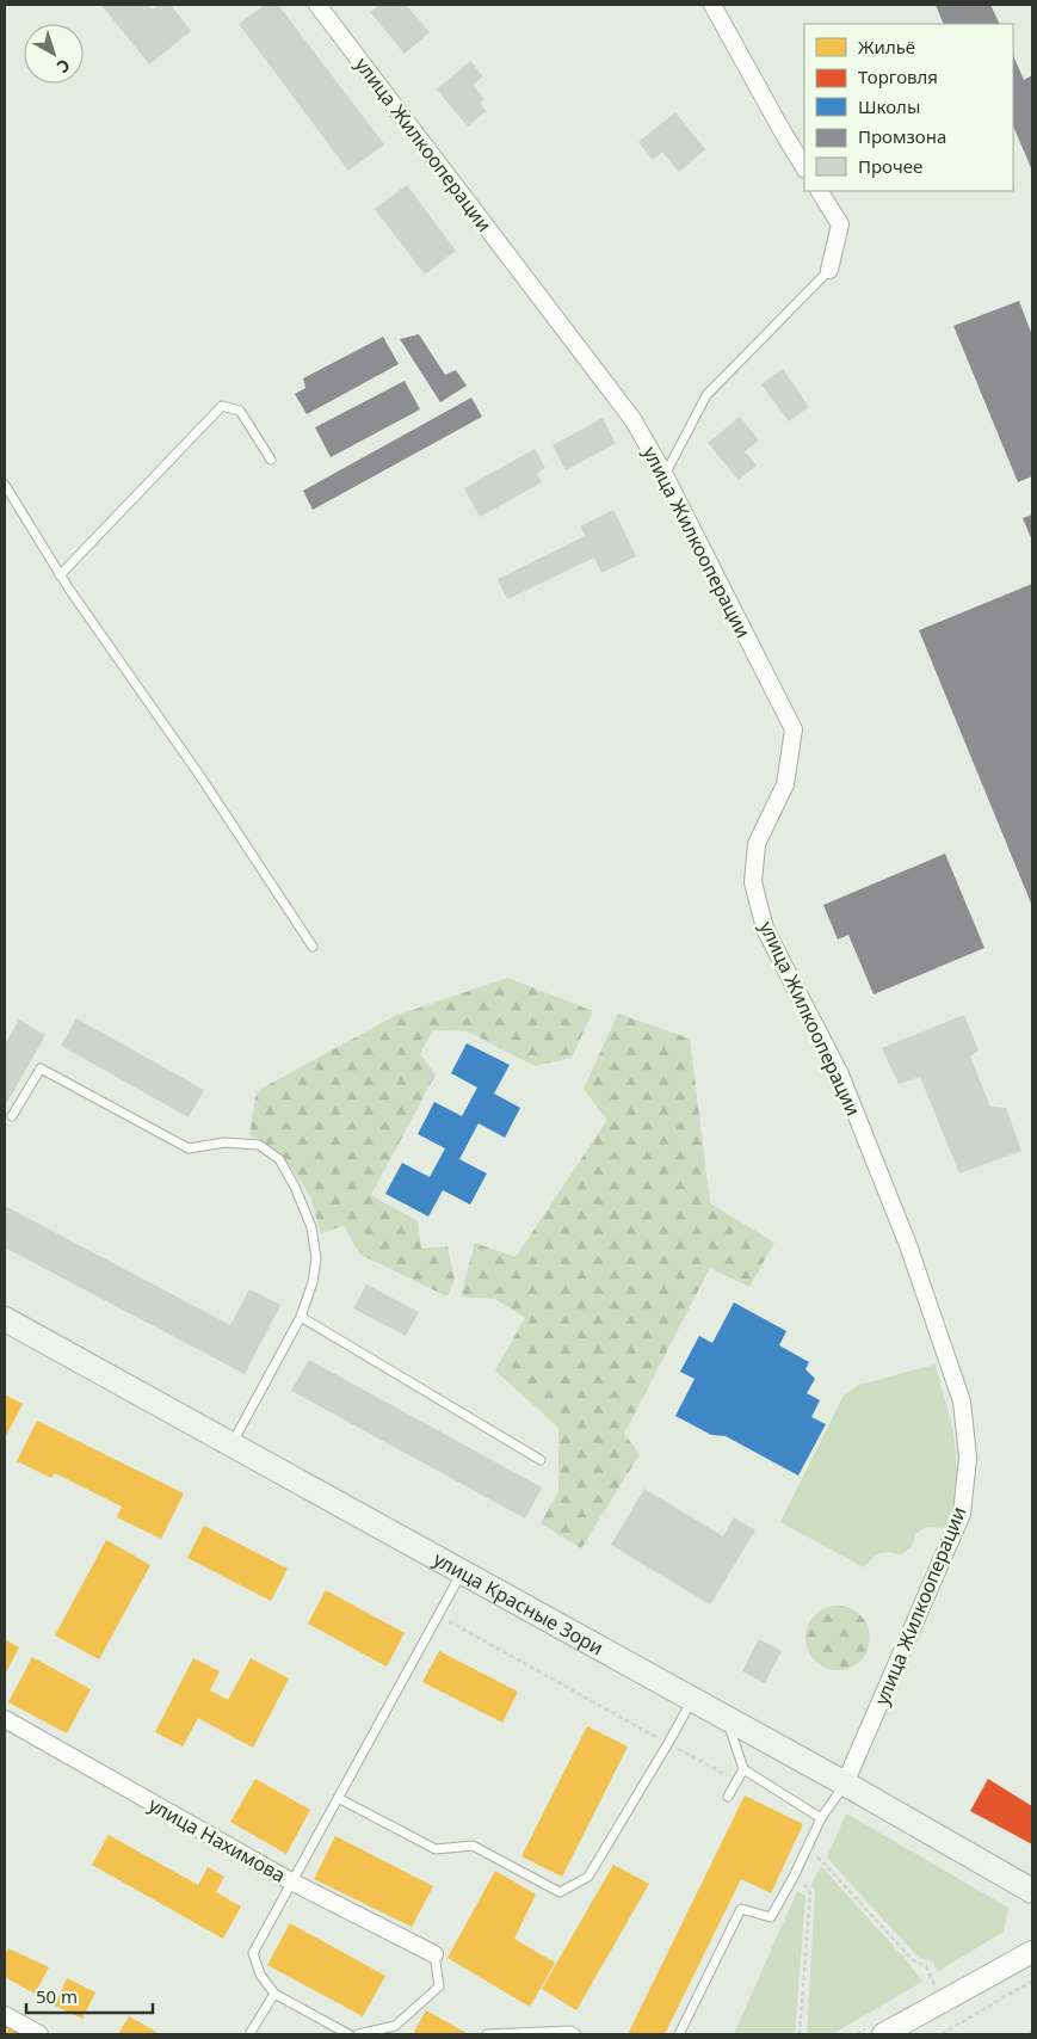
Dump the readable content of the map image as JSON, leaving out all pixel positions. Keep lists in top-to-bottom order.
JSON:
{
  "streets": {
    "main road": ["улица Красные Зори"],
    "street": ["улица Жилкооперации", "улица Нахимова"]
  },
  "crossings": [
    ["улица Жилкооперации", "улица Красные Зори"]
  ],
  "legend": [
    "Жильё",
    "Торговля",
    "Школы",
    "Промзона",
    "Прочее"
  ],
  "scale_bar": "50 m",
  "north": "bottom right"
}
